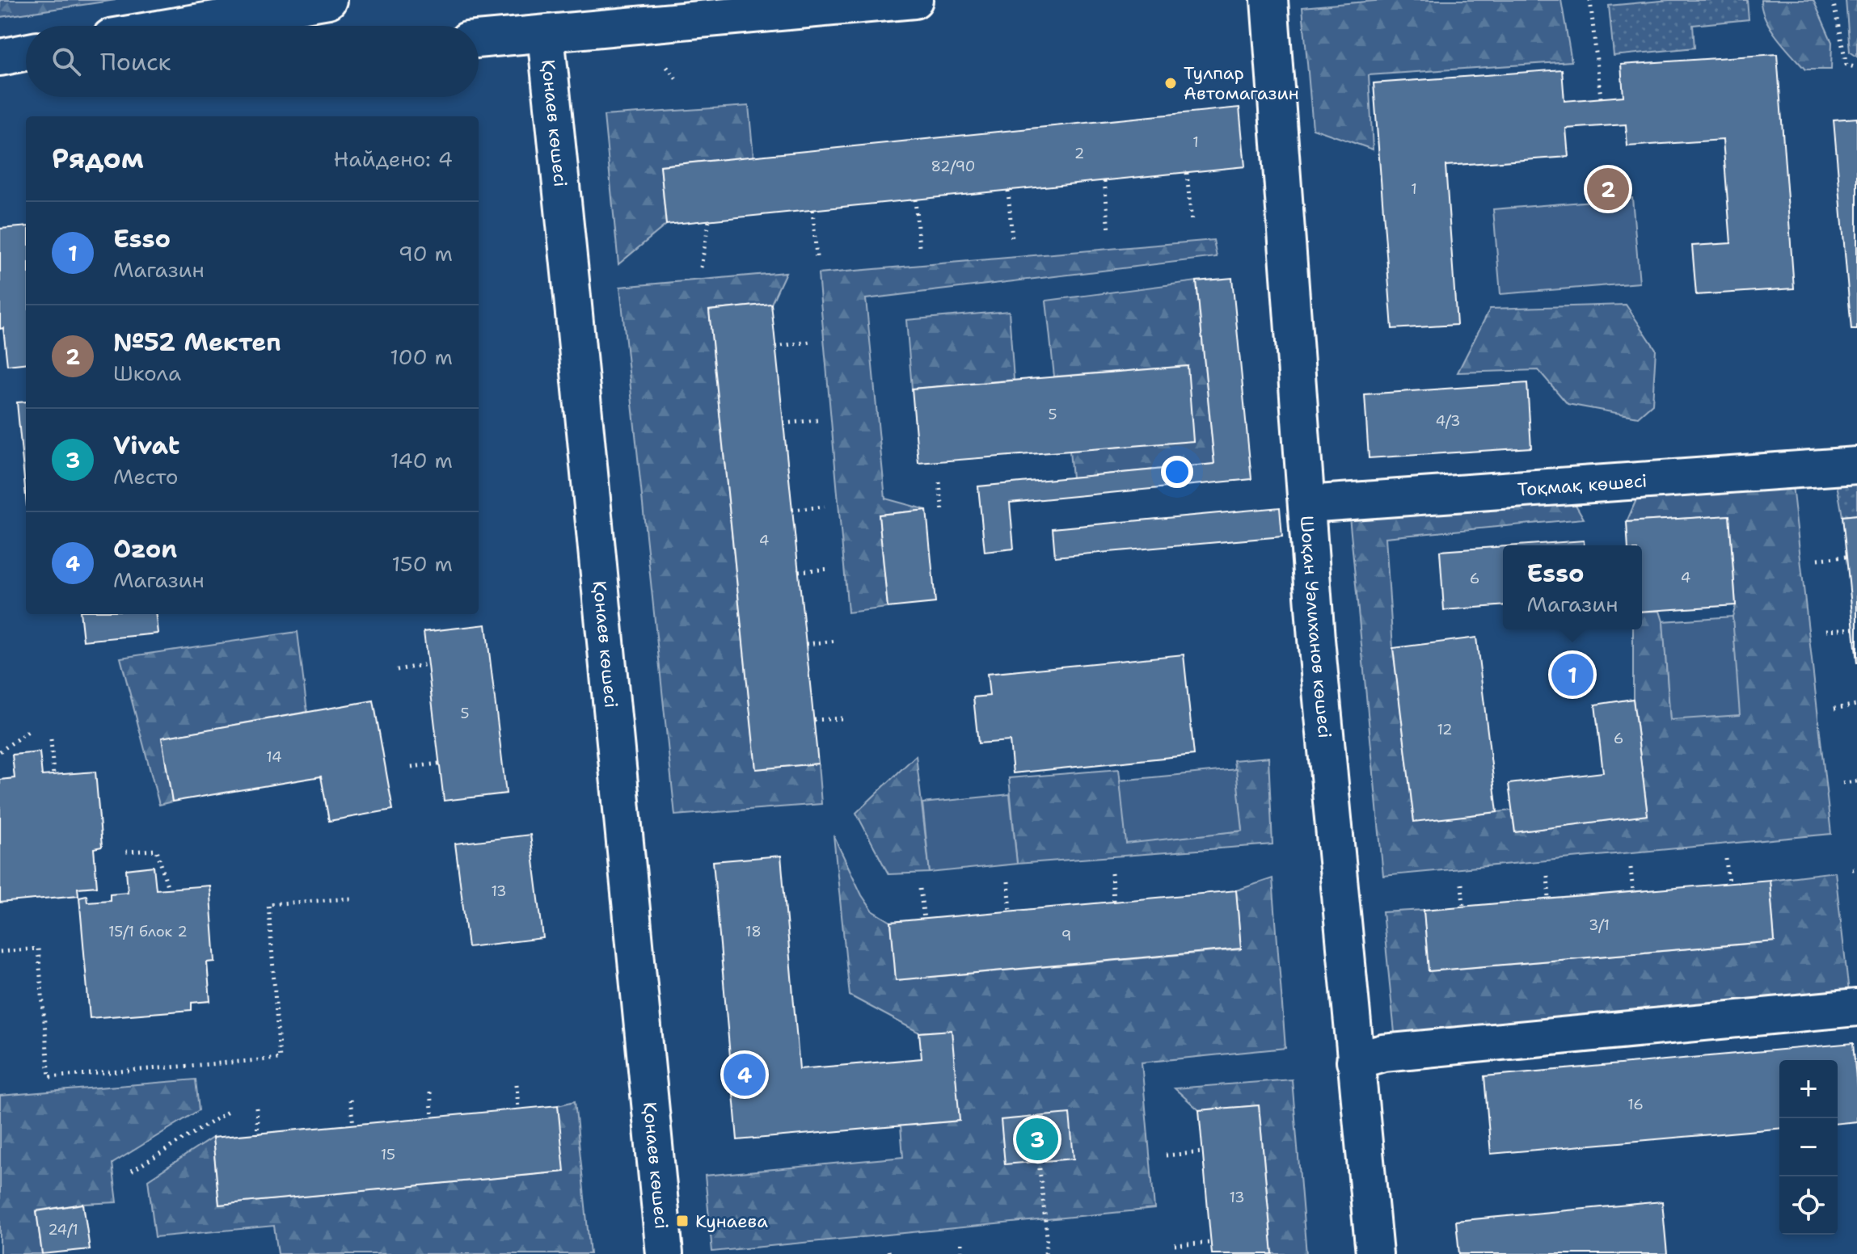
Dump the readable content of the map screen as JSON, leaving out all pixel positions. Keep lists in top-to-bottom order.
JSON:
{
  "streets": {
    "street": ["Қонаев көшесі", "Тоқмақ көшесі", "Шоқан Уәлиханов көшесі"]
  },
  "crossings": [
    ["Тоқмақ көшесі", "Шоқан Уәлиханов көшесі"]
  ],
  "places": {
    "other": ["Тулпар Автомагазин"],
    "transit": ["Кунаева"]
  },
  "house_numbers": [
    "1",
    "2",
    "82/90",
    "1",
    "5",
    "4/3",
    "4",
    "4",
    "6",
    "5",
    "12",
    "6",
    "14",
    "13",
    "3/1",
    "15/1 блок 2",
    "18",
    "9",
    "16",
    "15",
    "13",
    "24/1"
  ],
  "page": {
    "search": "Поиск",
    "heading": ["Рядом", "Найдено: 4"],
    "pins": [
      "2",
      "1",
      "4",
      "3"
    ],
    "list": [
      {
        "mark": "1",
        "name": "Esso",
        "note": "Магазин",
        "value": "90 m"
      },
      {
        "mark": "2",
        "name": "№52 Мектеп",
        "note": "Школа",
        "value": "100 m"
      },
      {
        "mark": "3",
        "name": "Vivat",
        "note": "Место",
        "value": "140 m"
      },
      {
        "mark": "4",
        "name": "Ozon",
        "note": "Магазин",
        "value": "150 m"
      }
    ],
    "popup": ["Esso", "Магазин"],
    "map_buttons": ["+", "−"]
  }
}
